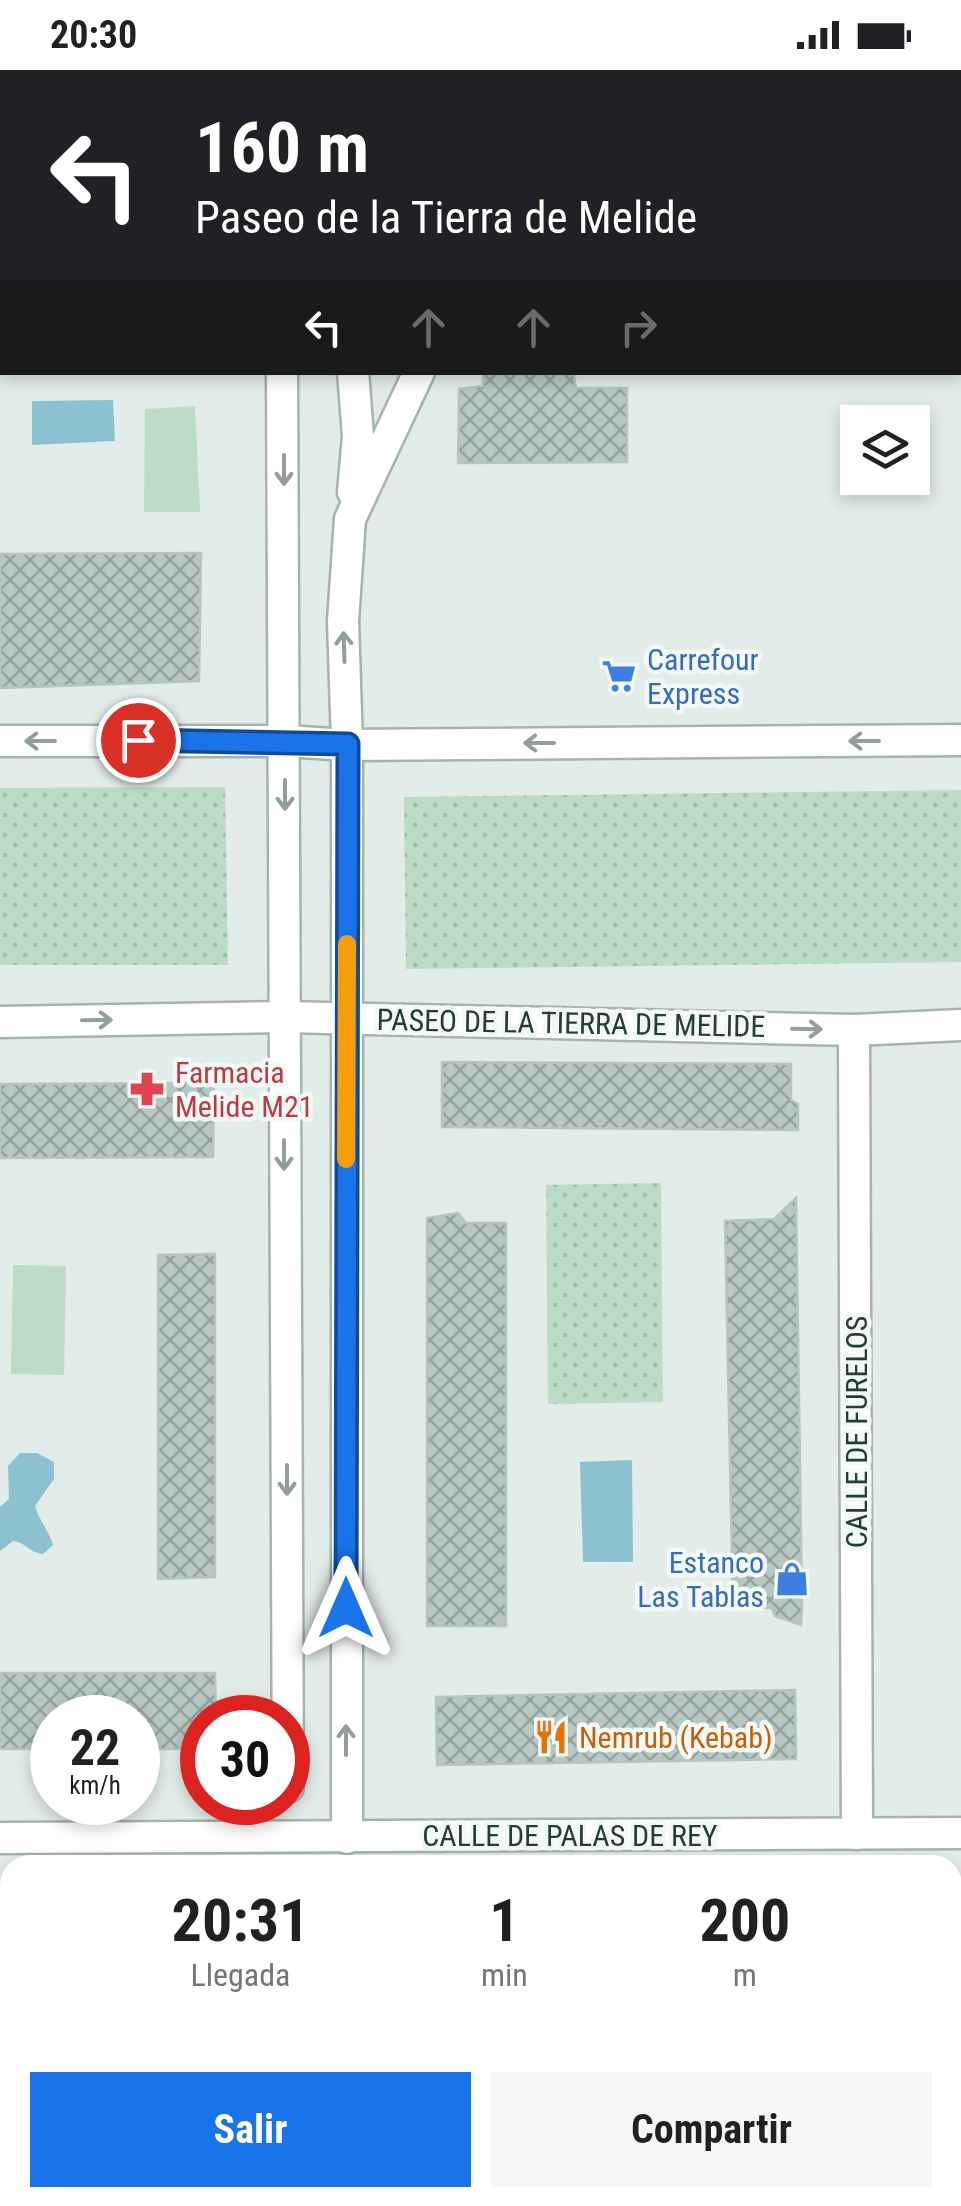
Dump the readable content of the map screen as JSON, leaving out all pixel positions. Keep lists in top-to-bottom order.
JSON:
{
  "streets": {
    "street": ["PASEO DE LA TIERRA DE MELIDE", "CALLE DE FURELOS", "CALLE DE PALAS DE REY"]
  },
  "crossings": [
    ["PASEO DE LA TIERRA DE MELIDE", "CALLE DE FURELOS"],
    ["CALLE DE FURELOS", "CALLE DE PALAS DE REY"]
  ],
  "one_way": ["PASEO DE LA TIERRA DE MELIDE"],
  "places": {
    "supermarket": ["Carrefour Express"],
    "pharmacy": ["Farmacia Melide M21"],
    "shop": ["Estanco Las Tablas"],
    "restaurant": ["Nemrub (Kebab)"]
  },
  "page": {
    "status": "20:30",
    "turn": ["160 m", "Paseo de la Tierra de Melide"],
    "speed": "22 km/h",
    "limit": "30",
    "eta": [
      "20:31",
      "Llegada",
      "1",
      "min",
      "200",
      "m"
    ],
    "buttons": ["Salir", "Compartir"]
  }
}
